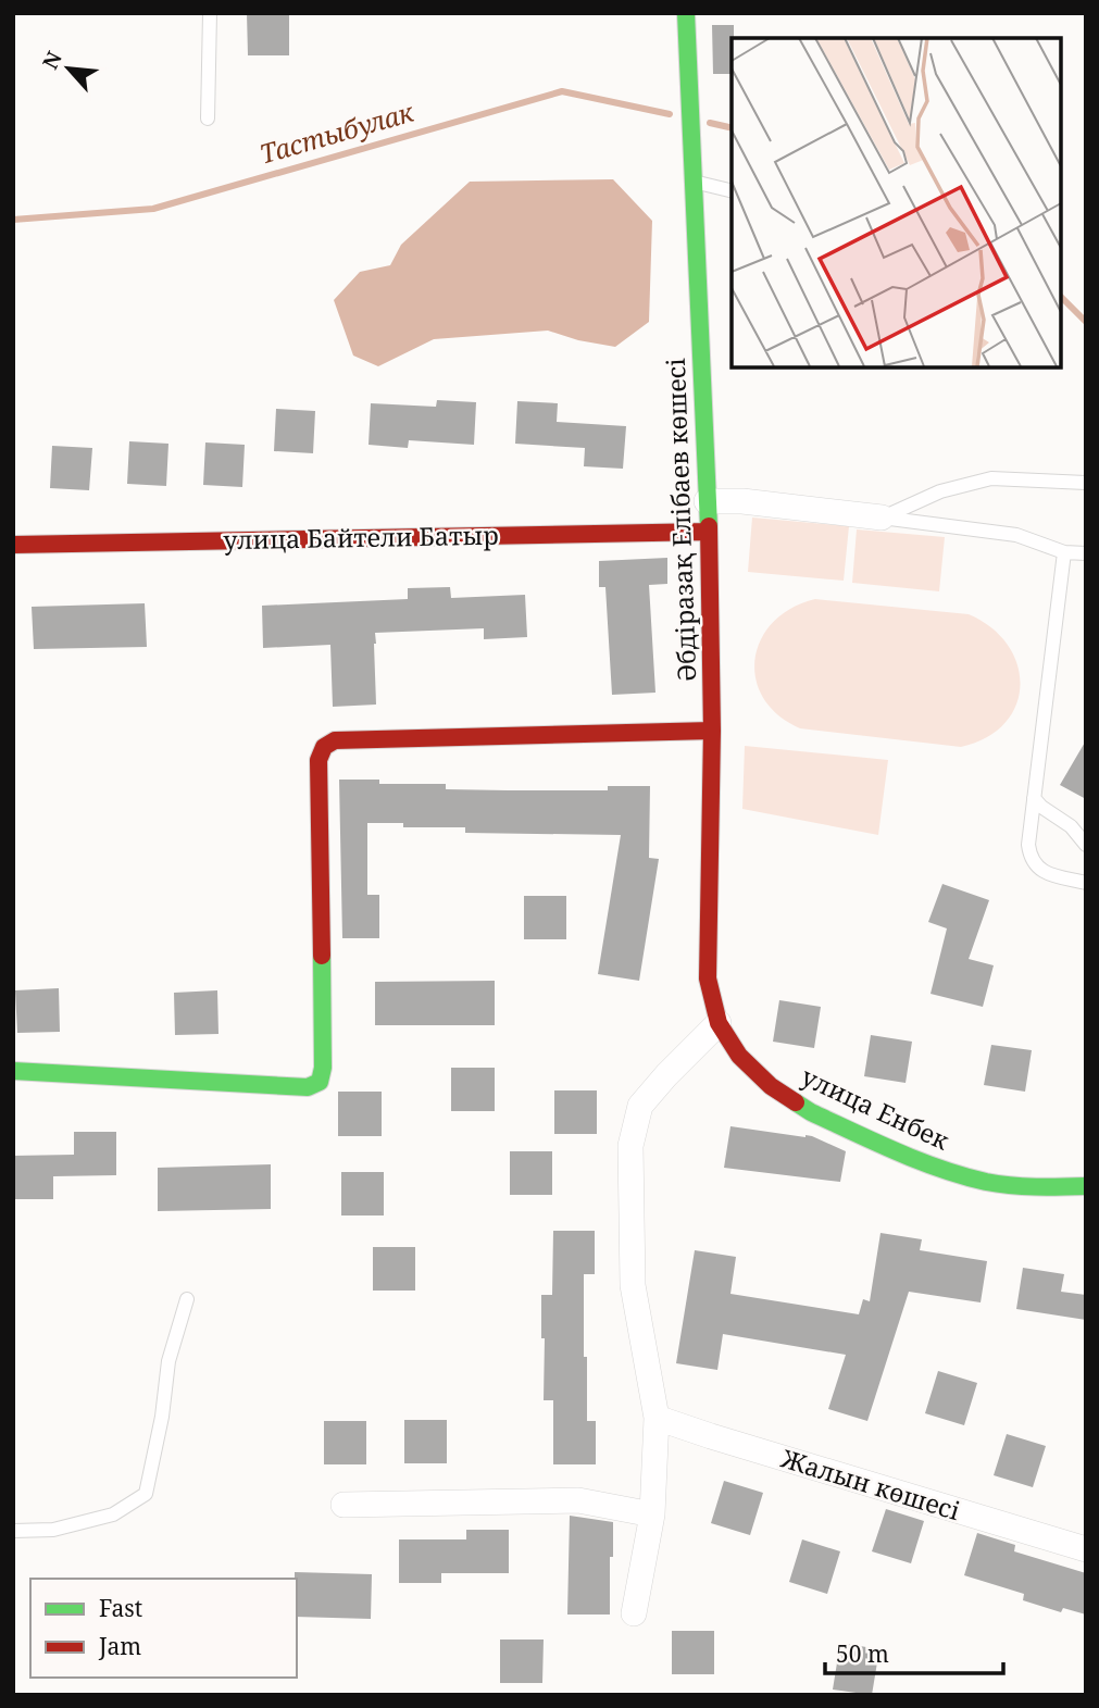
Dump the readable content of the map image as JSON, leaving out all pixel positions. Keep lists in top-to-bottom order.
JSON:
{
  "streets": {
    "street": [
      "Әбдіразақ Елібаев көшесі",
      "улица Байтели Батыр",
      "улица Енбек",
      "Жалын көшесі"
    ]
  },
  "crossings": [
    ["Әбдіразақ Елібаев көшесі", "улица Байтели Батыр"],
    ["Әбдіразақ Елібаев көшесі", "улица Енбек"]
  ],
  "water": ["Тастыбулак"],
  "legend": ["Fast", "Jam"],
  "scale_bar": "50 m",
  "north": "top left"
}
